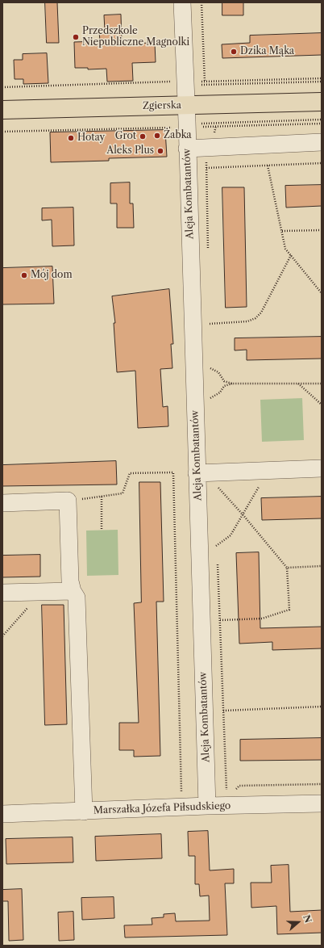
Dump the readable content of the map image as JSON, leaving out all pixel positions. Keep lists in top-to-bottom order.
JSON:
{
  "streets": {
    "main road": ["Zgierska"],
    "street": ["Aleja Kombatantów", "Marszałka Józefa Piłsudskiego"]
  },
  "crossings": [
    ["Zgierska", "Aleja Kombatantów"],
    ["Aleja Kombatantów", "Marszałka Józefa Piłsudskiego"]
  ],
  "places": [
    "Przedszkole Niepubliczne Magnolki",
    "Dzika Mąka",
    "Żabka",
    "Grot",
    "Hotay",
    "Aleks Plus",
    "Mój dom"
  ],
  "north": "right"
}
